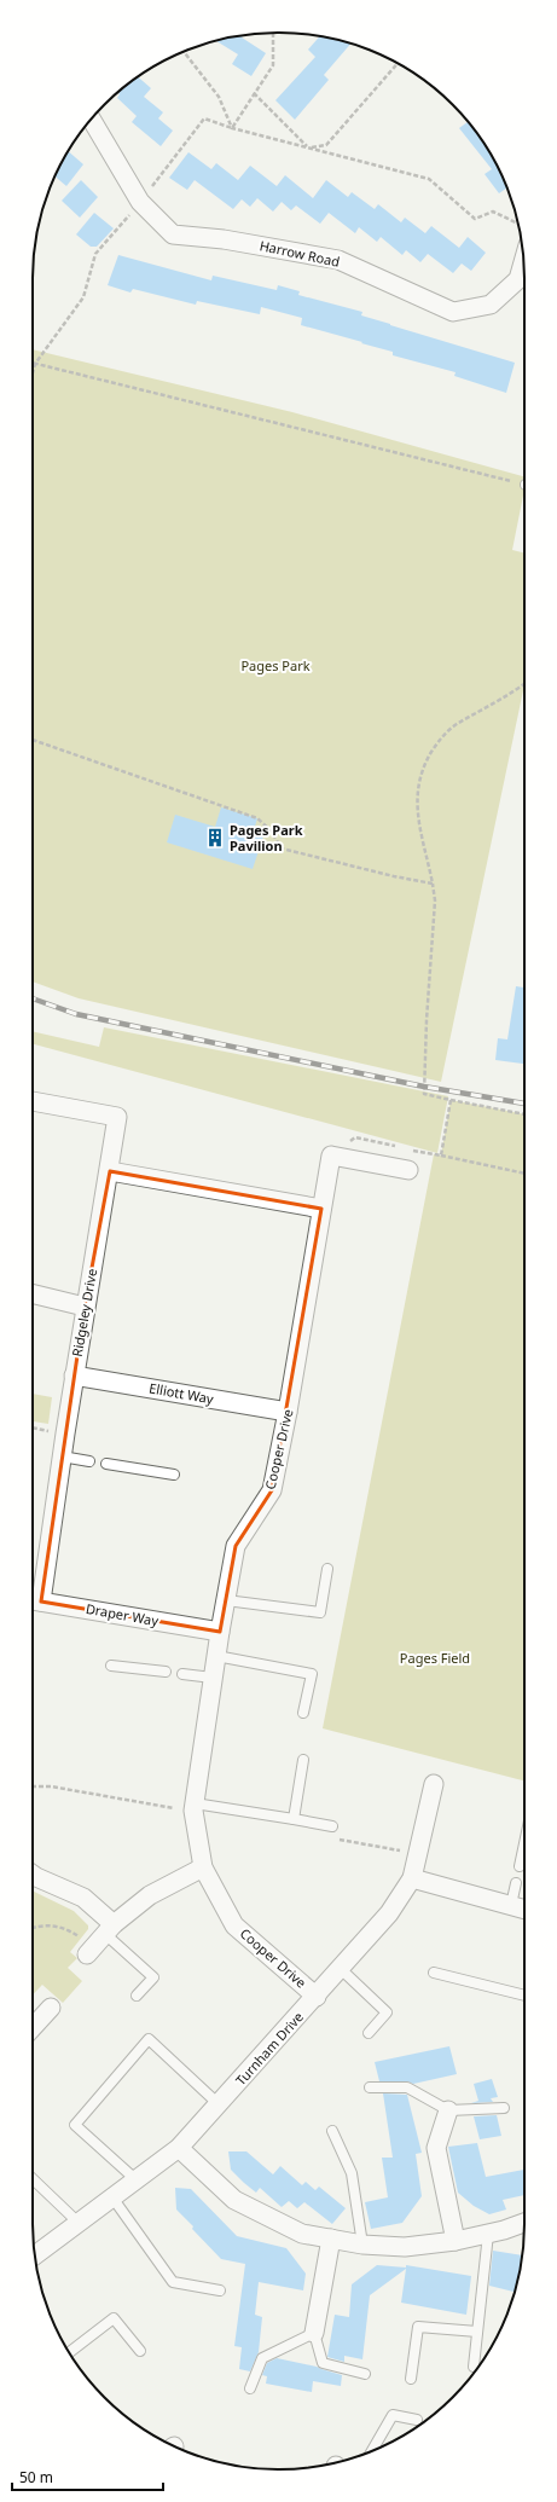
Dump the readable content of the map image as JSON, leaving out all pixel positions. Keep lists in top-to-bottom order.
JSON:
{
  "streets": {
    "street": [
      "Harrow Road",
      "Ridgeley Drive",
      "Elliott Way",
      "Cooper Drive",
      "Draper Way",
      "Turnham Drive"
    ]
  },
  "crossings": [
    ["Ridgeley Drive", "Elliott Way"],
    ["Ridgeley Drive", "Draper Way"],
    ["Elliott Way", "Cooper Drive"],
    ["Cooper Drive", "Draper Way"],
    ["Cooper Drive", "Turnham Drive"]
  ],
  "parks": ["Pages Park", "Pages Field"],
  "places": {
    "building": ["Pages Park Pavilion"]
  },
  "scale_bar": "50 m"
}
